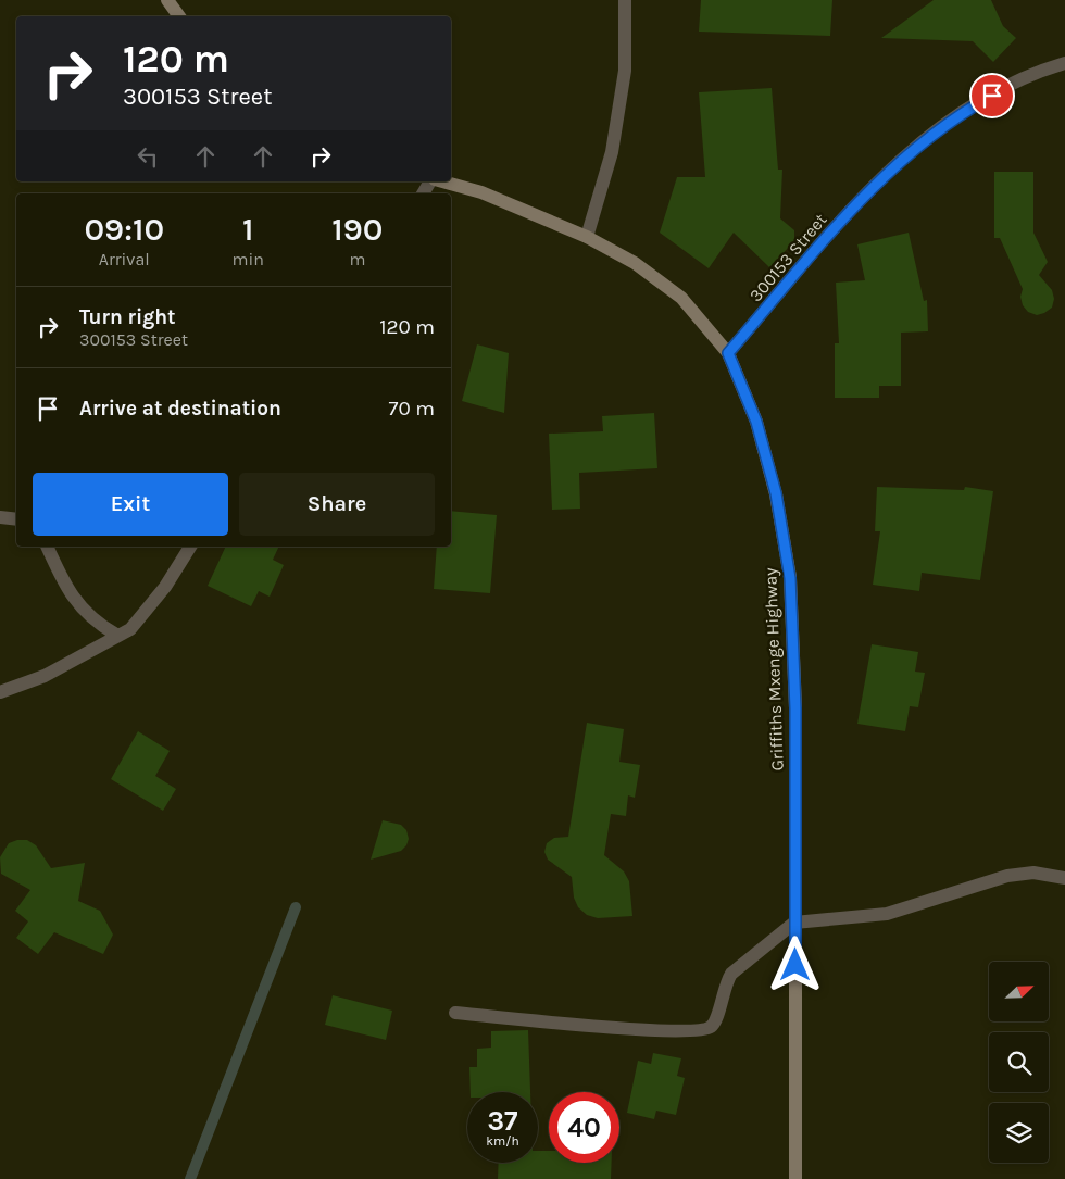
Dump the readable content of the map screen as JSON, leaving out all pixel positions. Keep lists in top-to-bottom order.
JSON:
{
  "streets": {
    "street": ["300153 Street", "Griffiths Mxenge Highway"]
  },
  "crossings": [
    ["300153 Street", "Griffiths Mxenge Highway"]
  ],
  "north": "top right",
  "page": {
    "turn": ["120 m", "300153 Street"],
    "eta": [
      "09:10",
      "Arrival",
      "1",
      "min",
      "190",
      "m"
    ],
    "list": [
      {
        "name": "Turn right",
        "note": "300153 Street",
        "value": "120 m"
      },
      {
        "name": "Arrive at destination",
        "value": "70 m"
      }
    ],
    "buttons": ["Exit", "Share"],
    "speed": "37 km/h",
    "limit": "40"
  }
}
